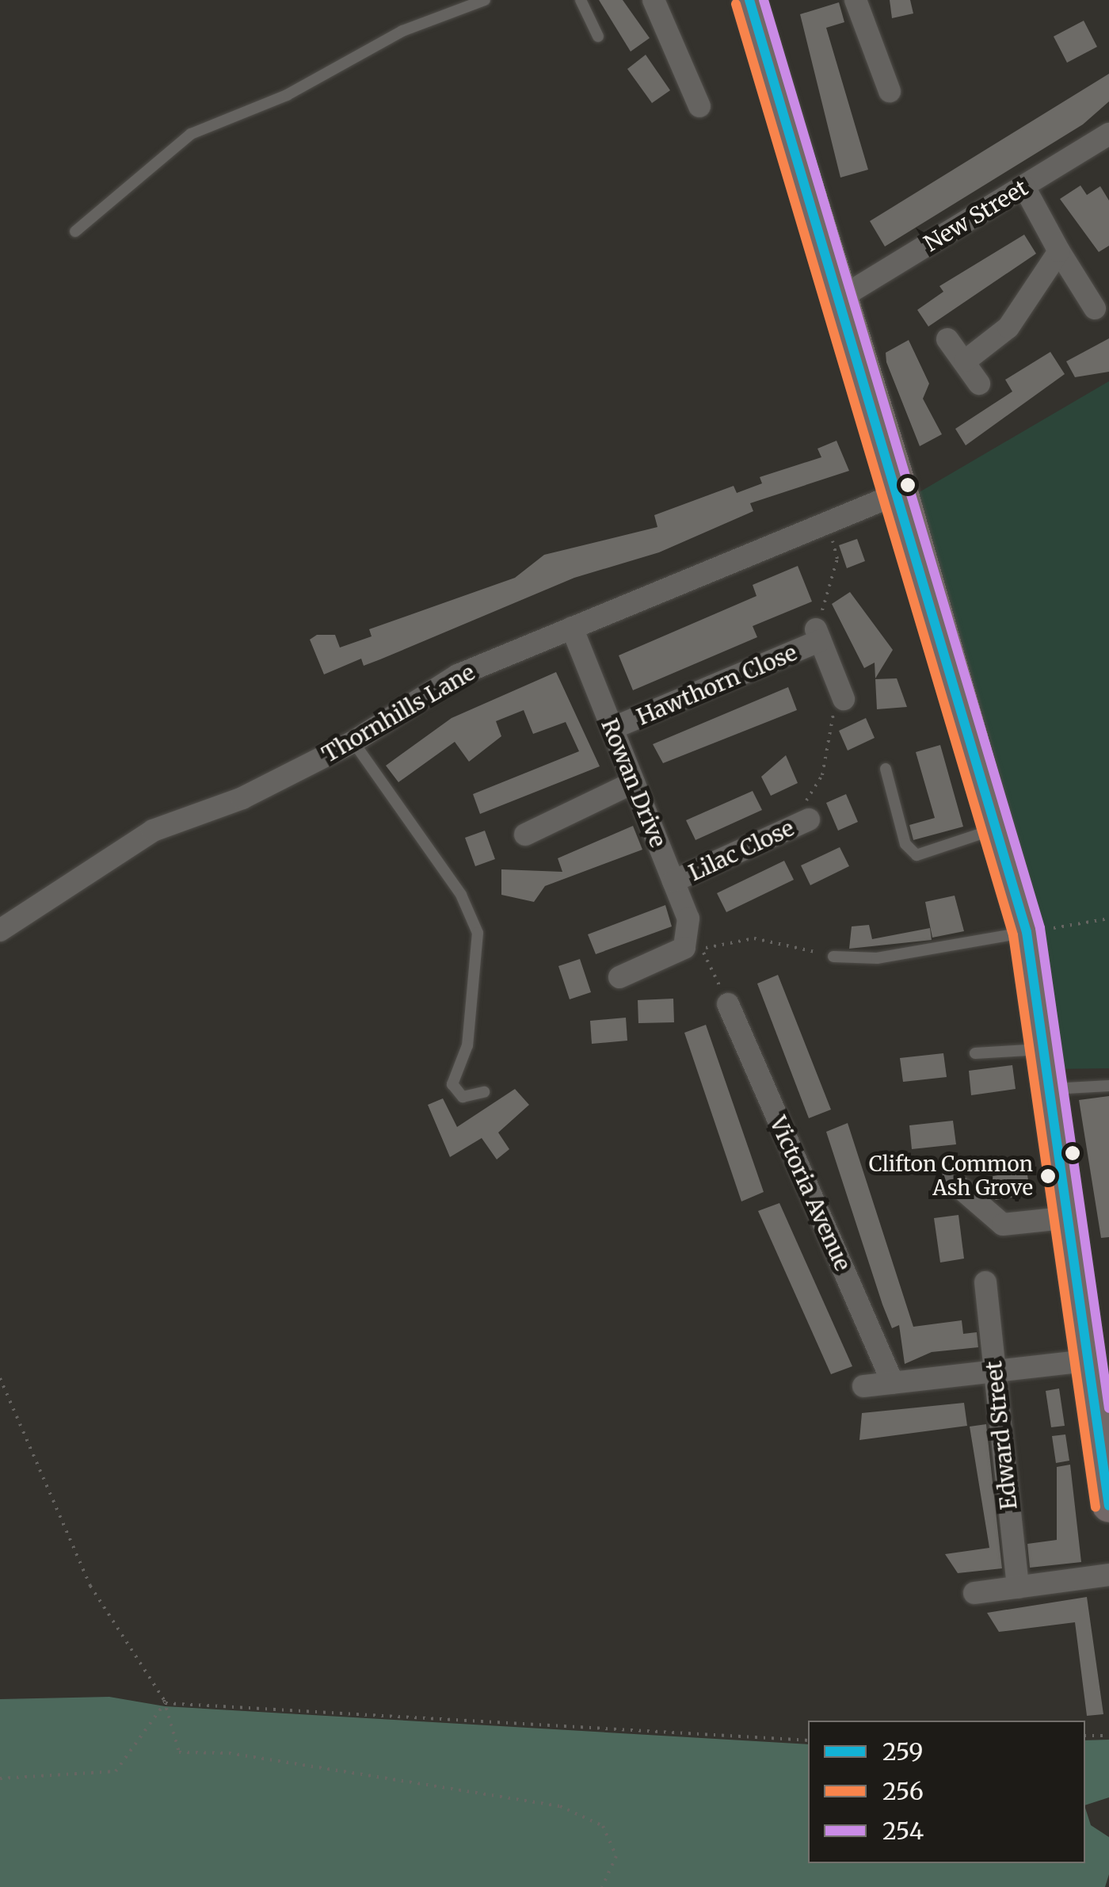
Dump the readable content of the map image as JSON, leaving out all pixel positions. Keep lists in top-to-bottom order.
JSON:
{
  "streets": {
    "street": [
      "New Street",
      "Hawthorn Close",
      "Thornhills Lane",
      "Rowan Drive",
      "Lilac Close",
      "Victoria Avenue",
      "Edward Street"
    ]
  },
  "crossings": [
    ["Hawthorn Close", "Rowan Drive"],
    ["Thornhills Lane", "Rowan Drive"],
    ["Rowan Drive", "Lilac Close"]
  ],
  "places": ["Clifton Common Ash Grove"],
  "lines": ["transit line 259", "transit line 254", "transit line 256"],
  "legend": ["259", "256", "254"]
}
